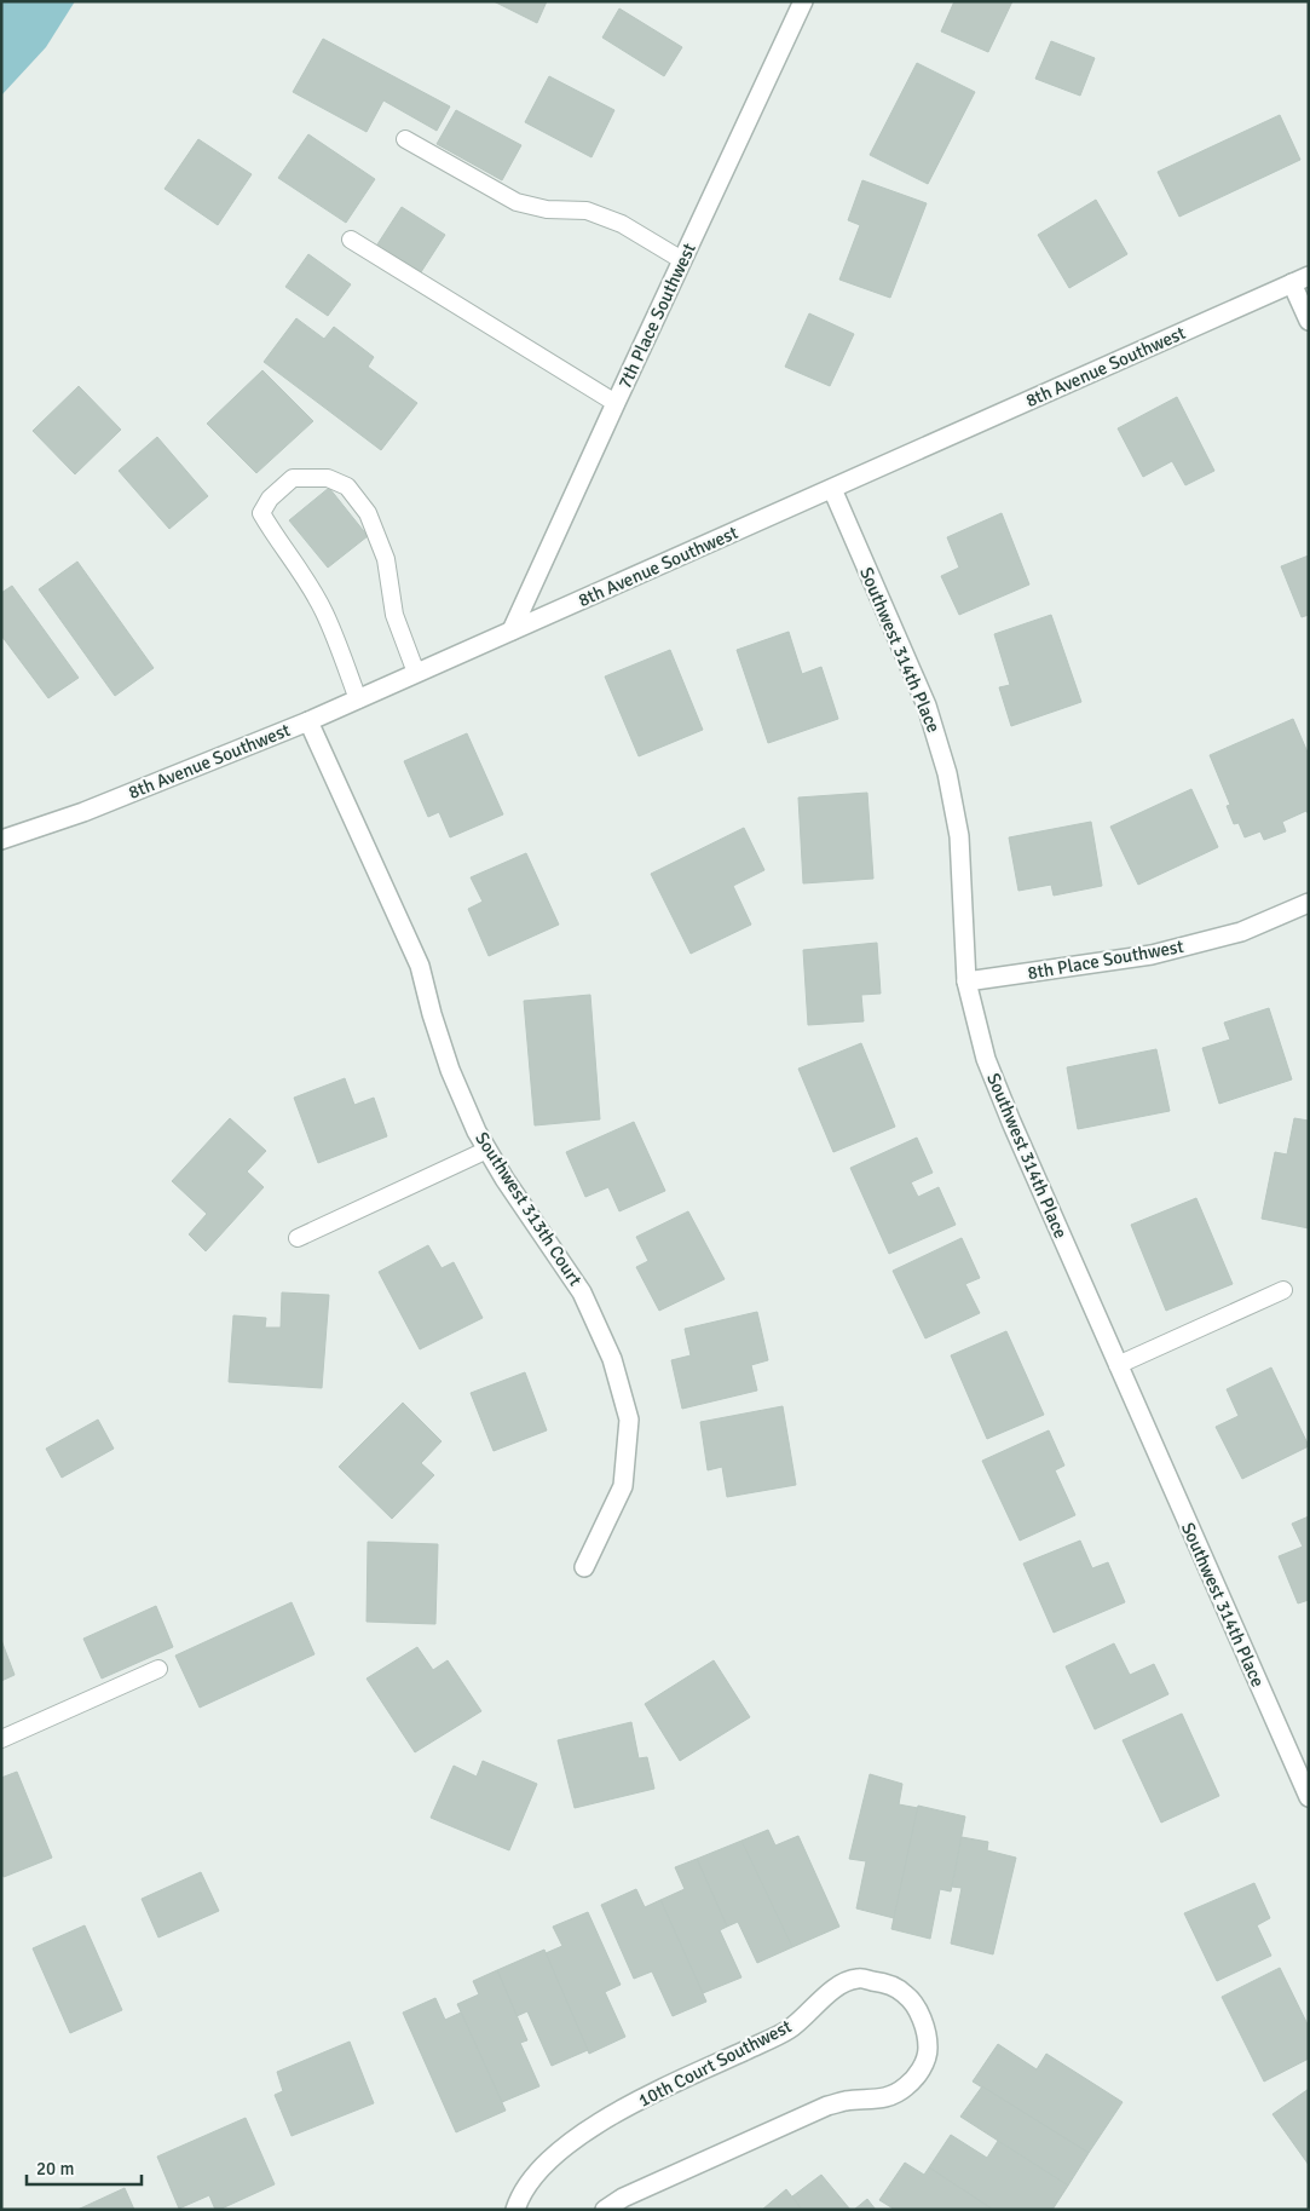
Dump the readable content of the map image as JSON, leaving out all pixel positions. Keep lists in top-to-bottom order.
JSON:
{
  "streets": {
    "street": [
      "7th Place Southwest",
      "8th Avenue Southwest",
      "Southwest 314th Place",
      "8th Place Southwest",
      "Southwest 313th Court",
      "10th Court Southwest"
    ]
  },
  "crossings": [
    ["7th Place Southwest", "8th Avenue Southwest"],
    ["8th Avenue Southwest", "Southwest 314th Place"],
    ["8th Avenue Southwest", "Southwest 313th Court"],
    ["Southwest 314th Place", "8th Place Southwest"]
  ],
  "scale_bar": "20 m"
}
